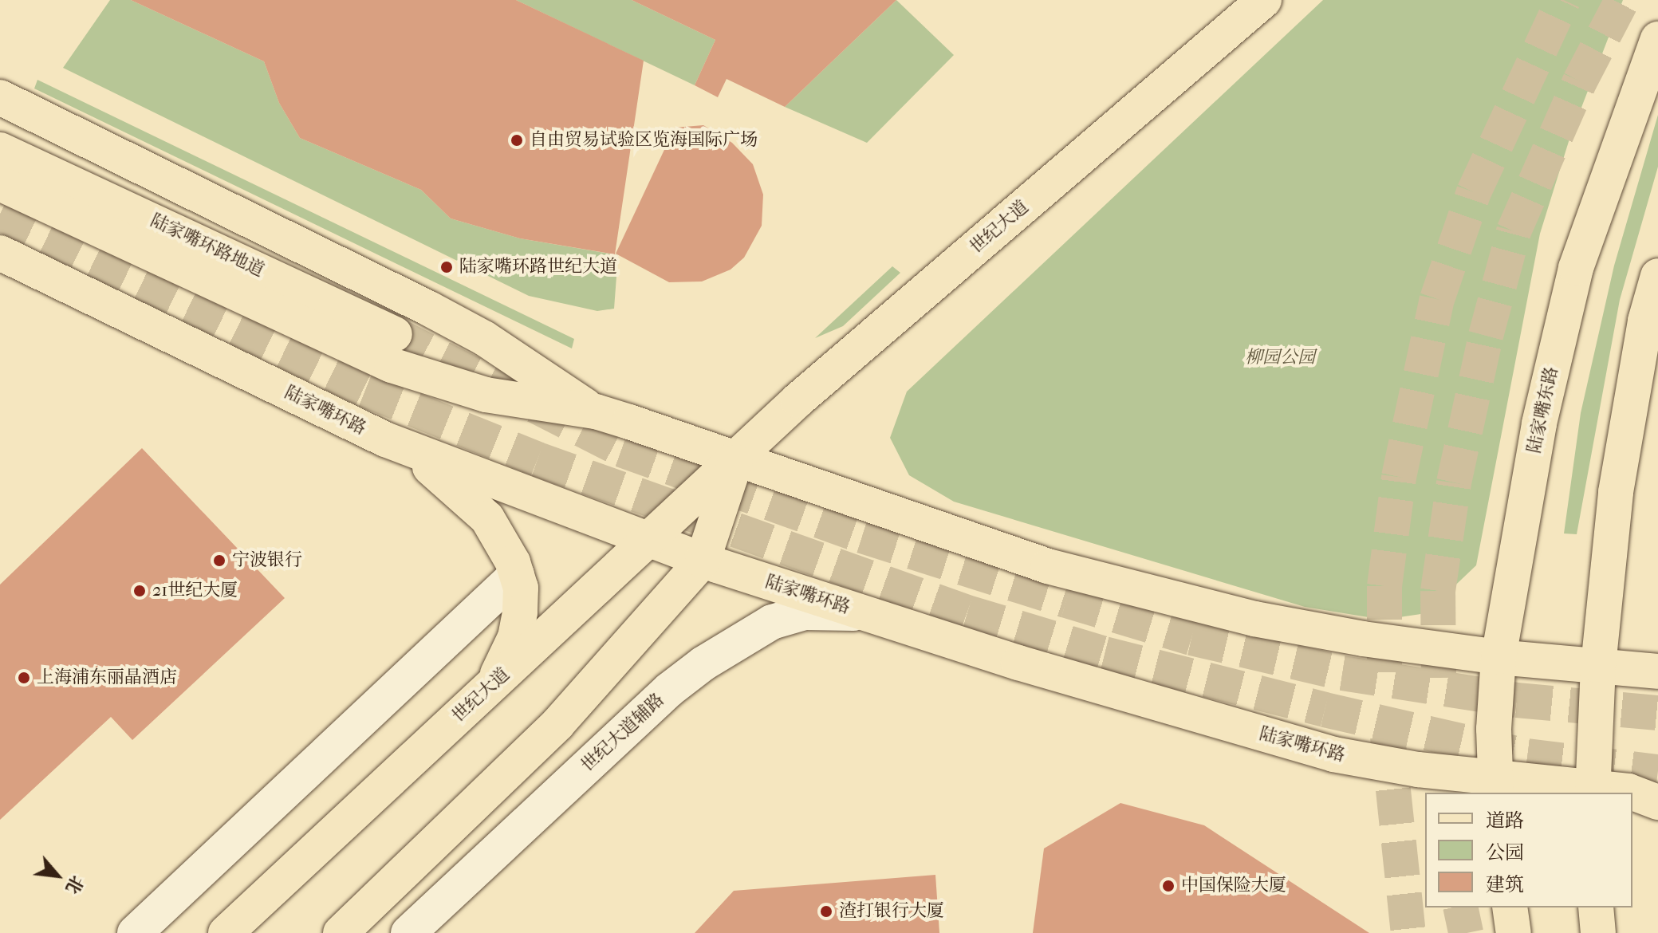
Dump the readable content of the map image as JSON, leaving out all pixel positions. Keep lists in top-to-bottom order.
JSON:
{
  "streets": {
    "main road": [
      "世纪大道",
      "陆家嘴环路地道",
      "陆家嘴东路",
      "陆家嘴环路"
    ],
    "street": ["世纪大道辅路"]
  },
  "crossings": [
    ["世纪大道", "陆家嘴环路"],
    ["陆家嘴东路", "陆家嘴环路"],
    ["陆家嘴环路", "世纪大道辅路"]
  ],
  "parks": ["柳园公园"],
  "places": [
    "自由贸易试验区览海国际广场",
    "陆家嘴环路世纪大道",
    "宁波银行",
    "21世纪大厦",
    "上海浦东丽晶酒店",
    "中国保险大厦",
    "渣打银行大厦"
  ],
  "legend": ["道路", "公园", "建筑"],
  "north": "bottom right"
}
